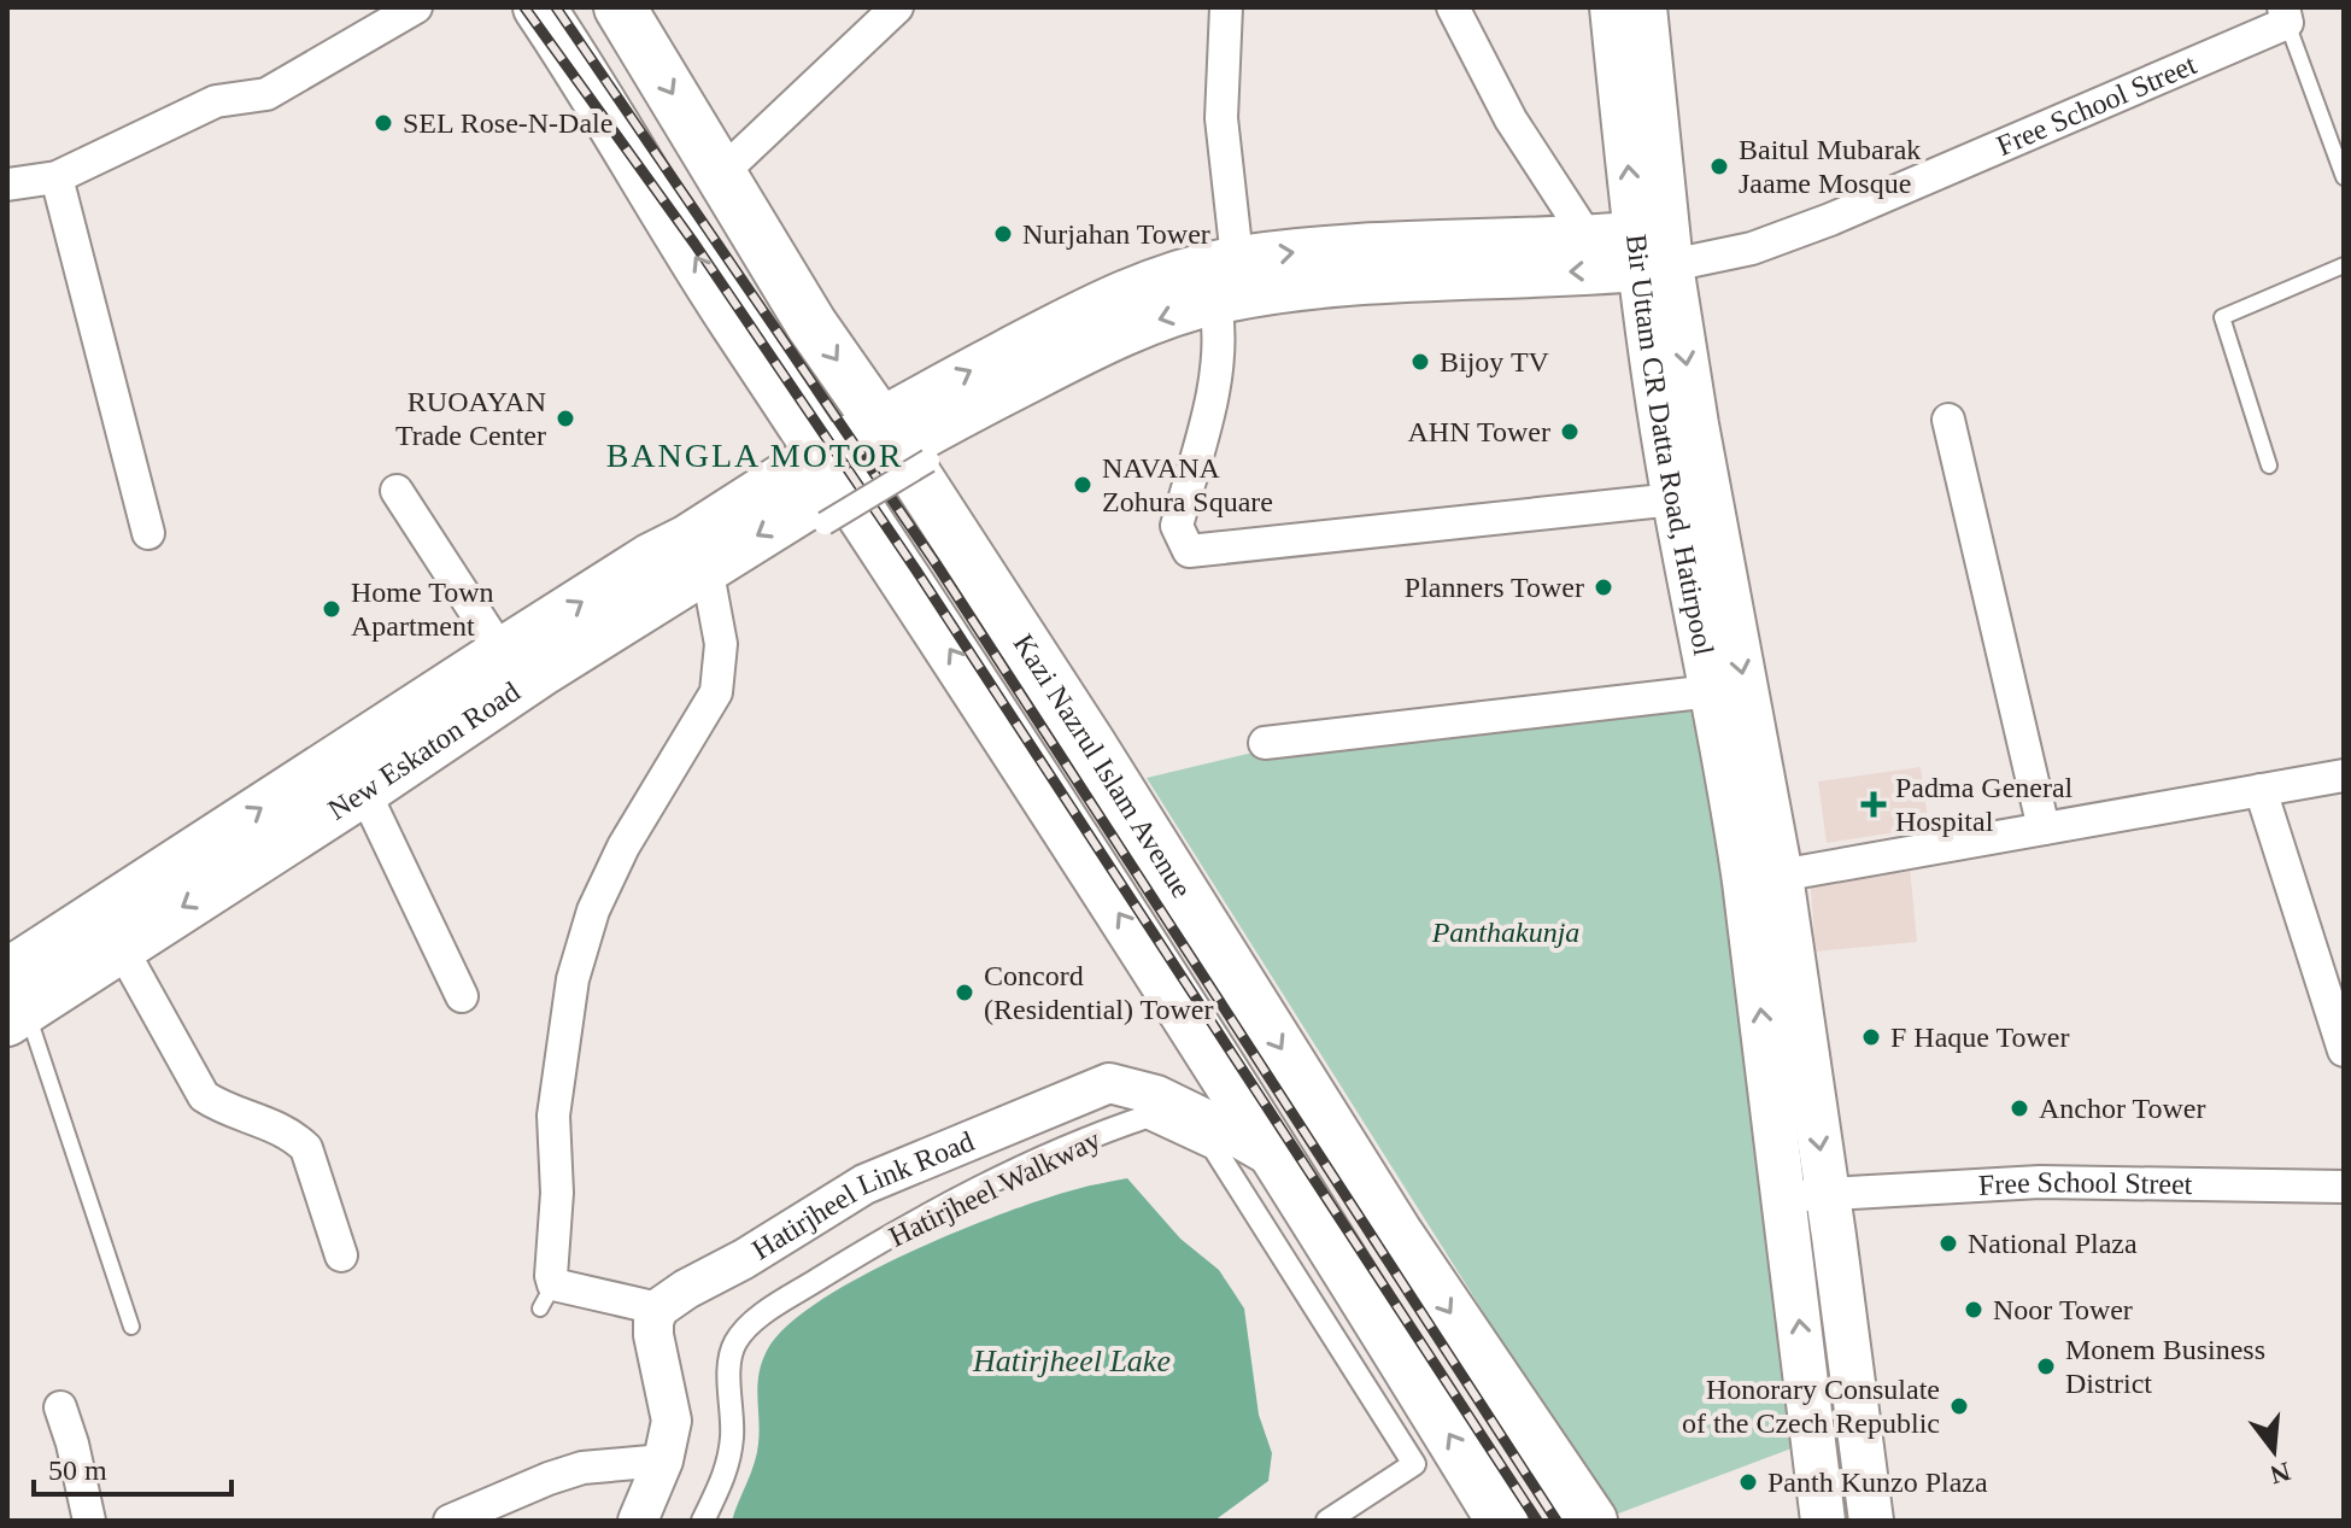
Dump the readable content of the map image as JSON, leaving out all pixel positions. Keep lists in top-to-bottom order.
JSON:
{
  "streets": {
    "highway": ["Kazi Nazrul Islam Avenue"],
    "main road": ["Bir Uttam CR Datta Road, Hatirpool", "New Eskaton Road"],
    "street": ["Free School Street", "Hatirjheel Walkway", "Hatirjheel Link Road"]
  },
  "crossings": [
    ["Free School Street", "Bir Uttam CR Datta Road, Hatirpool"]
  ],
  "districts": ["BANGLA MOTOR"],
  "water": ["Hatirjheel Lake"],
  "parks": ["Panthakunja"],
  "places": {
    "other": [
      "SEL Rose-N-Dale",
      "Baitul Mubarak Jaame Mosque",
      "Nurjahan Tower",
      "Bijoy TV",
      "RUOAYAN Trade Center",
      "AHN Tower",
      "NAVANA Zohura Square",
      "Planners Tower",
      "Home Town Apartment",
      "Concord (Residential) Tower",
      "F Haque Tower",
      "Anchor Tower",
      "National Plaza",
      "Noor Tower",
      "Monem Business District",
      "Honorary Consulate of the Czech Republic",
      "Panth Kunzo Plaza"
    ],
    "health": ["Padma General Hospital"]
  },
  "scale_bar": "50 m",
  "north": "bottom"
}
